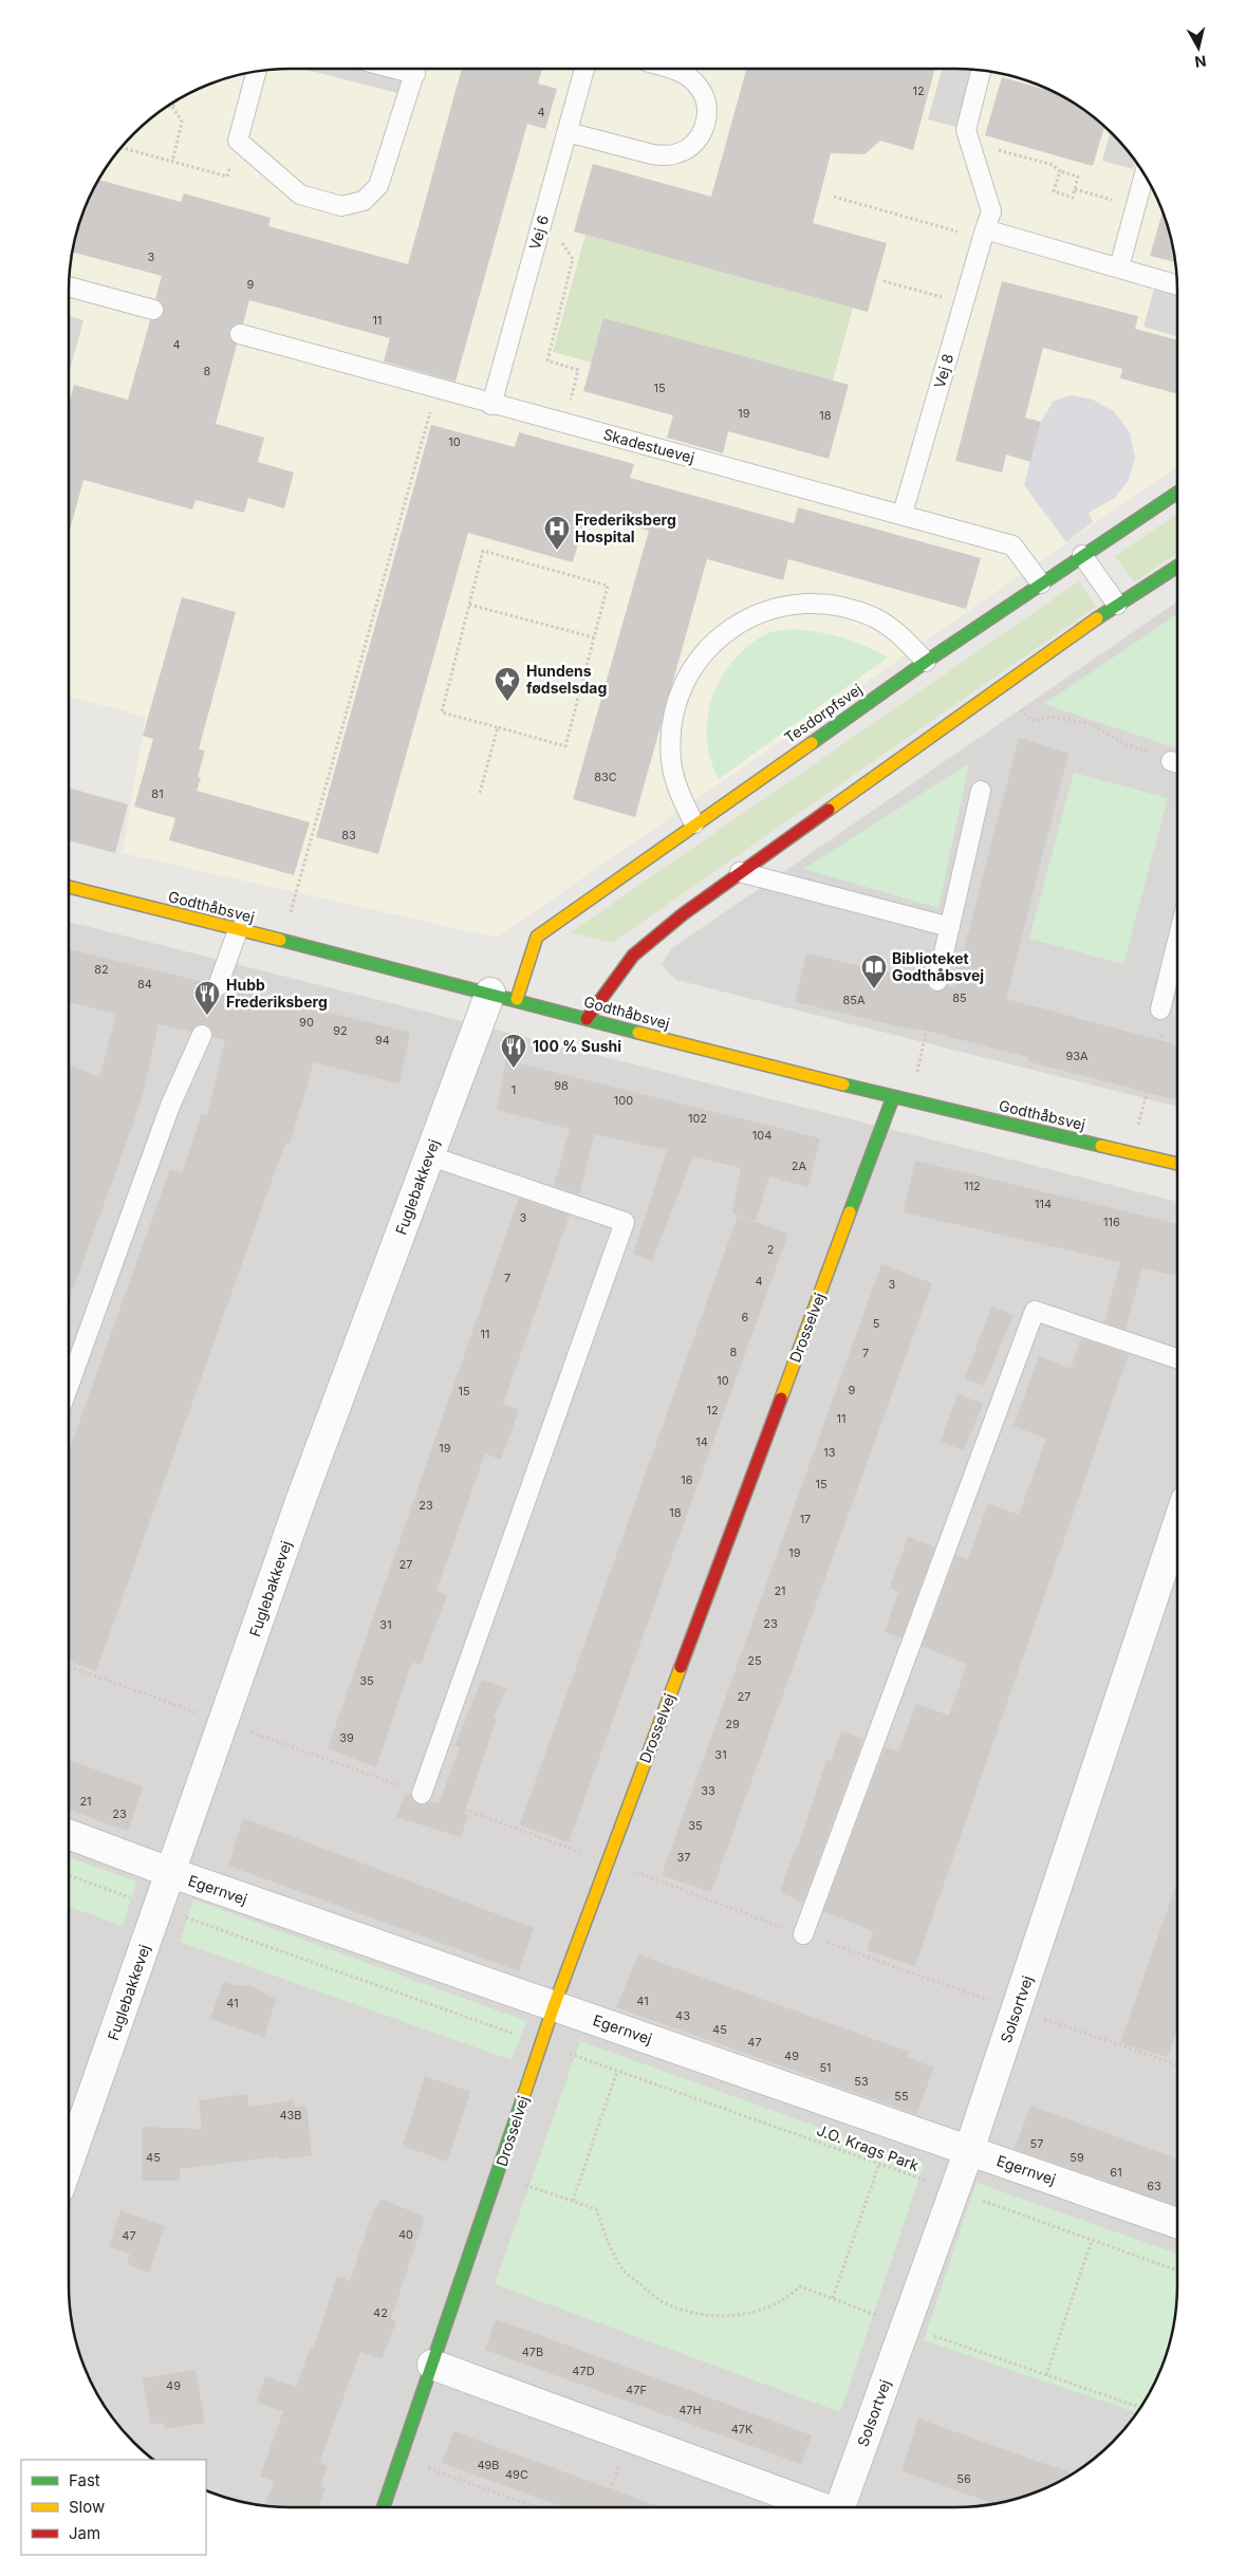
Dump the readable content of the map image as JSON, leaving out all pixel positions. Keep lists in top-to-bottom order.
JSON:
{
  "streets": {
    "street": [
      "Tesdorpfsvej",
      "Godthåbsvej",
      "Fuglebakkevej",
      "Drosselvej",
      "Egernvej",
      "Solsortvej"
    ],
    "lane": ["Vej 6", "Vej 8", "Skadestuevej"],
    "path": ["J.O. Krags Park"]
  },
  "crossings": [
    ["Vej 6", "Skadestuevej"],
    ["Vej 8", "Skadestuevej"],
    ["Skadestuevej", "Tesdorpfsvej"],
    ["Tesdorpfsvej", "Godthåbsvej"],
    ["Tesdorpfsvej", "Fuglebakkevej"],
    ["Godthåbsvej", "Fuglebakkevej"],
    ["Godthåbsvej", "Drosselvej"],
    ["Fuglebakkevej", "Egernvej"],
    ["Fuglebakkevej", "J.O. Krags Park"],
    ["Drosselvej", "Egernvej"],
    ["Drosselvej", "J.O. Krags Park"],
    ["Egernvej", "Solsortvej"],
    ["Solsortvej", "J.O. Krags Park"]
  ],
  "places": {
    "hospital": ["Frederiksberg Hospital"],
    "place": ["Hundens fødselsdag"],
    "library": ["Biblioteket Godthåbsvej"],
    "restaurant": ["Hubb Frederiksberg", "100 % Sushi"]
  },
  "house_numbers": [
    "12",
    "4",
    "3",
    "9",
    "11",
    "4",
    "8",
    "15",
    "19",
    "18",
    "10",
    "83C",
    "81",
    "83",
    "82",
    "84",
    "85",
    "85A",
    "90",
    "92",
    "94",
    "93A",
    "98",
    "1",
    "100",
    "102",
    "104",
    "2A",
    "112",
    "114",
    "3",
    "116",
    "2",
    "7",
    "4",
    "3",
    "6",
    "5",
    "11",
    "8",
    "7",
    "10",
    "9",
    "15",
    "12",
    "11",
    "14",
    "19",
    "13",
    "16",
    "15",
    "23",
    "18",
    "17",
    "19",
    "27",
    "21",
    "23",
    "31",
    "25",
    "35",
    "27",
    "29",
    "39",
    "31",
    "33",
    "21",
    "23",
    "35",
    "37",
    "41",
    "41",
    "43",
    "45",
    "47",
    "49",
    "51",
    "53",
    "55",
    "43B",
    "57",
    "45",
    "59",
    "61",
    "63",
    "40",
    "47",
    "42",
    "47B",
    "47D",
    "49",
    "47F",
    "47H",
    "47K",
    "49B",
    "49C",
    "56"
  ],
  "legend": ["Fast", "Slow", "Jam"],
  "north": "bottom"
}
